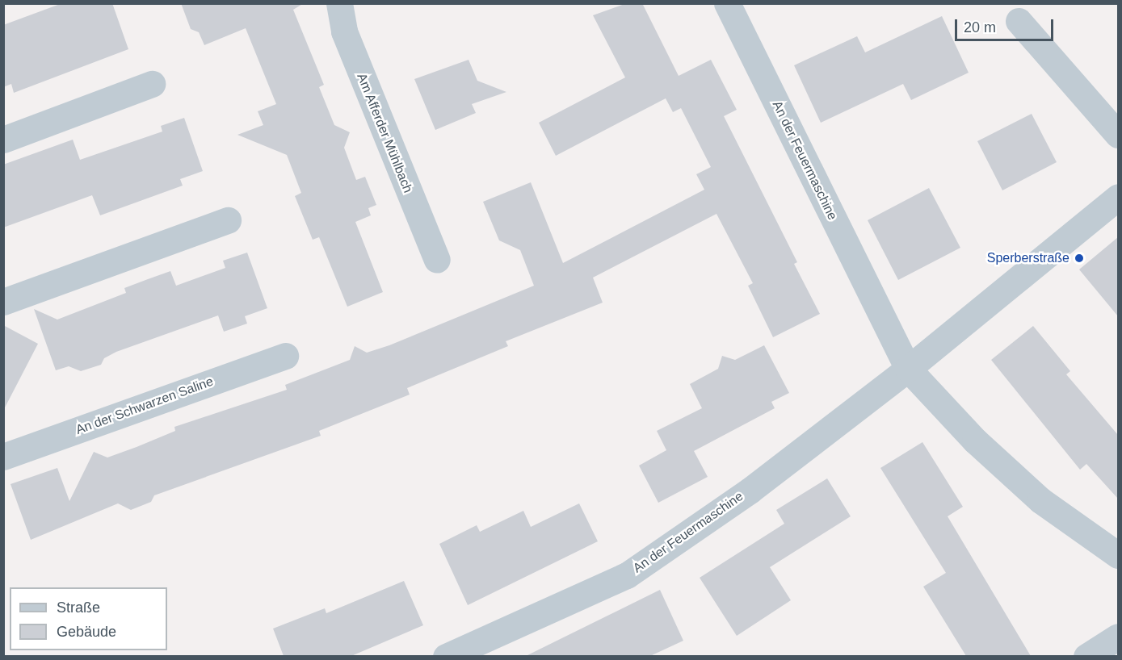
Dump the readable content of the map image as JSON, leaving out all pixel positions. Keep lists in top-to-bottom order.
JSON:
{
  "streets": {
    "street": ["Am Afferder Mühlbach", "An der Feuermaschine", "An der Schwarzen Saline"]
  },
  "places": ["Sperberstraße"],
  "legend": ["Straße", "Gebäude"],
  "scale_bar": "20 m"
}
